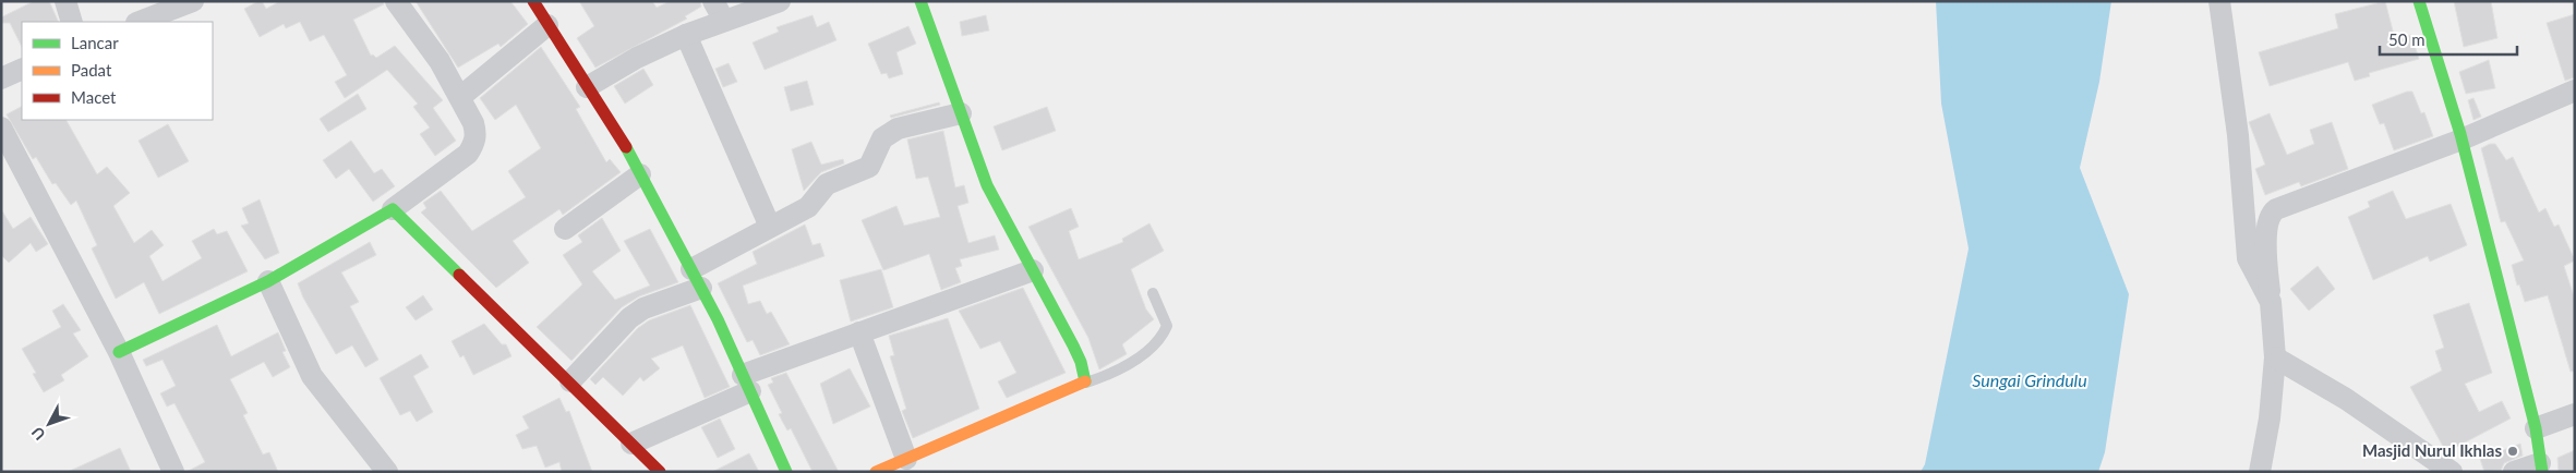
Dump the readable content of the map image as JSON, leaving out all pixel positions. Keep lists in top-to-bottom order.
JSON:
{
  "water": ["Sungai Grindulu"],
  "places": ["Masjid Nurul Ikhlas"],
  "legend": ["Lancar", "Padat", "Macet"],
  "scale_bar": "50 m",
  "north": "bottom left"
}
